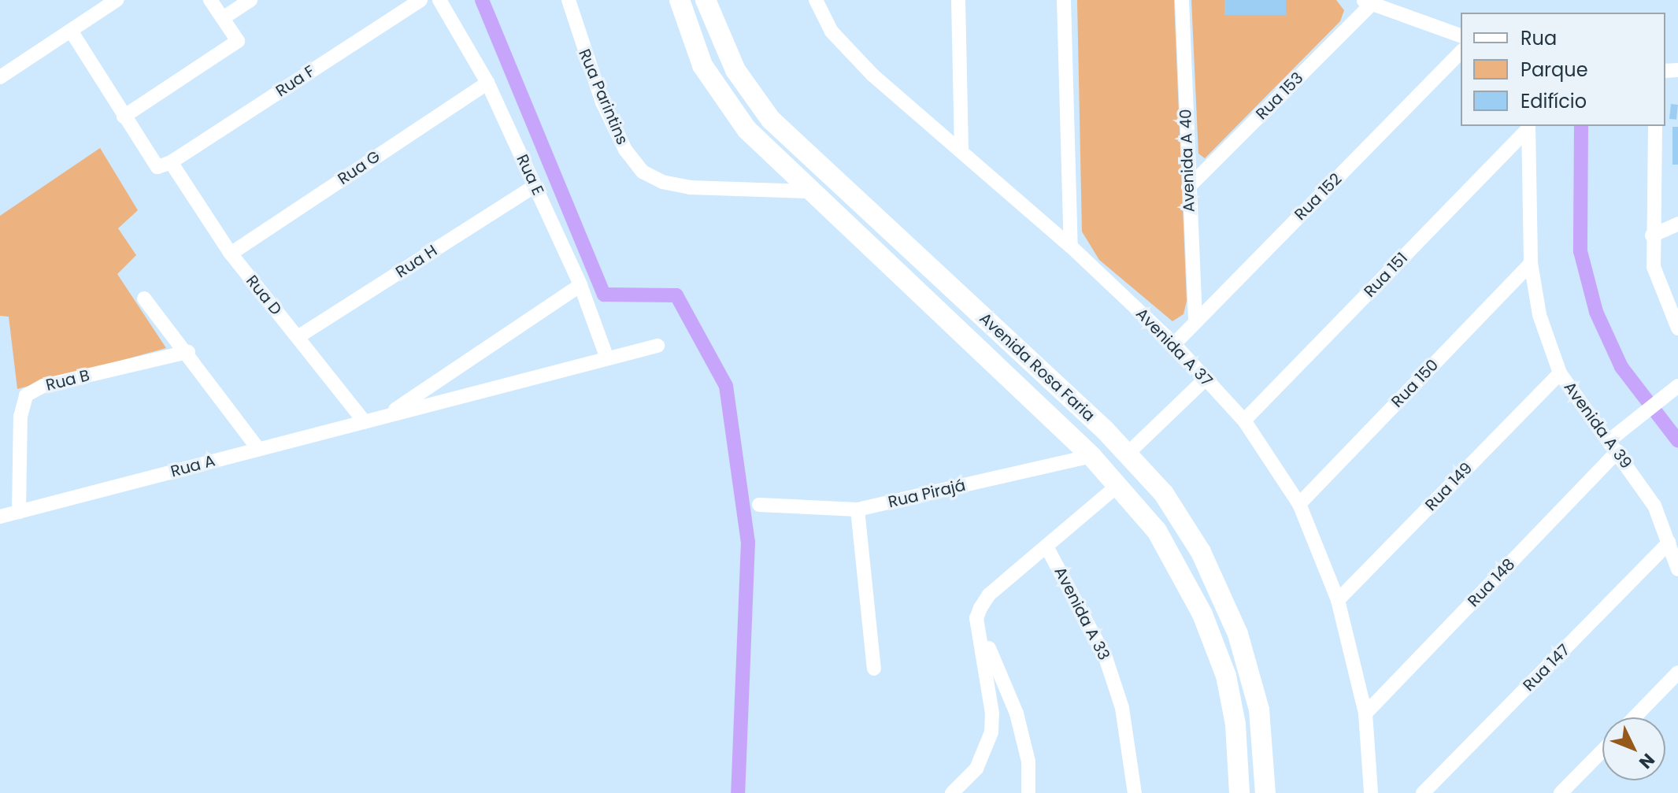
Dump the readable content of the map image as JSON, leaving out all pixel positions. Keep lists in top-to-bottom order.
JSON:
{
  "streets": {
    "street": [
      "Rua F",
      "Rua 153",
      "Rua Parintins",
      "Avenida A 40",
      "Rua G",
      "Rua E",
      "Rua 152",
      "Rua H",
      "Rua 151",
      "Rua D",
      "Avenida A 37",
      "Avenida Rosa Faria",
      "Rua B",
      "Rua 150",
      "Avenida A 39",
      "Rua A",
      "Rua 149",
      "Rua Pirajá",
      "Rua 148",
      "Avenida A 33",
      "Rua 147"
    ]
  },
  "crossings": [
    ["Rua F", "Rua D"],
    ["Rua 153", "Avenida A 40"],
    ["Rua Parintins", "Avenida Rosa Faria"],
    ["Avenida A 40", "Rua 152"],
    ["Rua G", "Rua E"],
    ["Rua G", "Rua D"],
    ["Rua E", "Rua H"],
    ["Rua E", "Rua A"],
    ["Rua 152", "Avenida A 37"],
    ["Rua H", "Rua D"],
    ["Rua 151", "Avenida A 37"],
    ["Rua 151", "Avenida A 39"],
    ["Rua D", "Rua A"],
    ["Avenida A 37", "Rua 150"],
    ["Avenida A 37", "Rua 149"],
    ["Avenida A 37", "Rua 148"],
    ["Avenida Rosa Faria", "Rua Pirajá"],
    ["Rua B", "Rua A"],
    ["Rua 150", "Avenida A 39"],
    ["Avenida A 39", "Rua 149"],
    ["Avenida A 39", "Rua 148"],
    ["Avenida A 39", "Rua 147"]
  ],
  "legend": ["Rua", "Parque", "Edifício"],
  "north": "bottom right"
}
